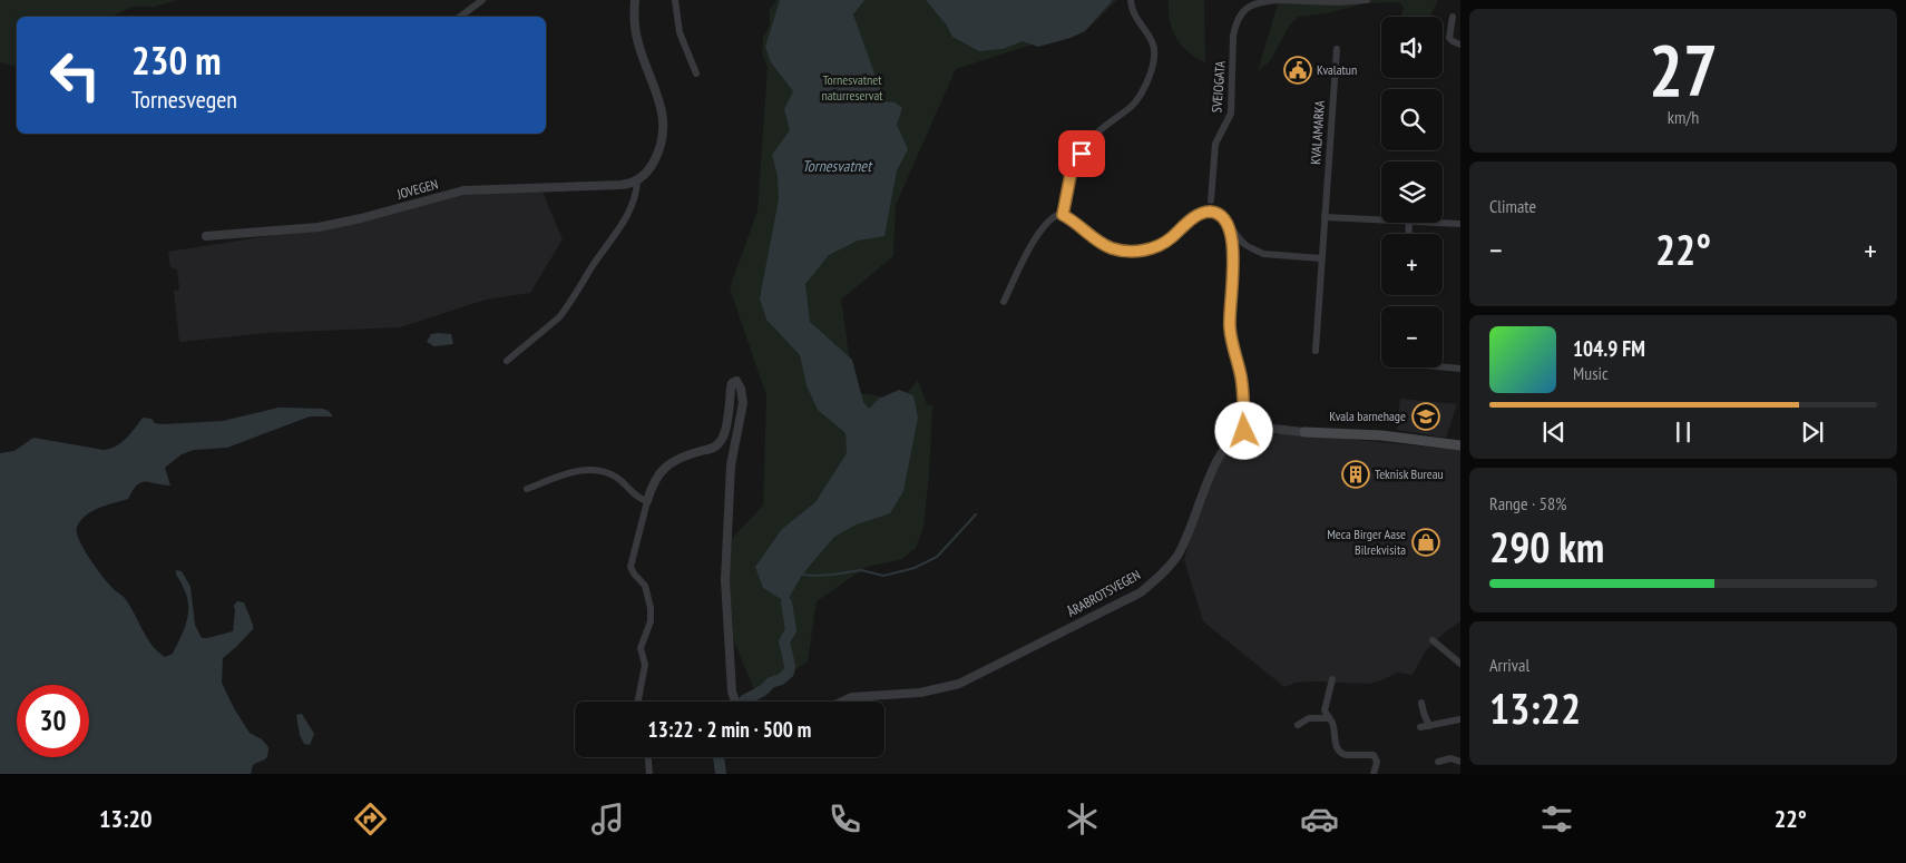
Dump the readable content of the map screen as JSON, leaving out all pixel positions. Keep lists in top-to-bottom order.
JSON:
{
  "streets": {
    "street": [
      "SVEIOGATA",
      "KVALAMARKA",
      "JOVEGEN",
      "ÅRABROTSVEGEN"
    ]
  },
  "water": ["Tornesvatnet"],
  "parks": ["Tornesvatnet naturreservat"],
  "places": {
    "public building": ["Kvalatun"],
    "school or university": ["Kvala barnehage"],
    "building": ["Teknisk Bureau"],
    "shop": ["Meca Birger Aase Bilrekvisita"]
  },
  "page": {
    "tile": [
      ["27", "km/h"],
      "Climate",
      ["Range · 58%", "290 km"],
      ["Arrival", "13:22"]
    ],
    "map_buttons": ["+", "−"],
    "turn": ["230 m", "Tornesvegen"],
    "heat": ["−", "22°", "+"],
    "song": ["104.9 FM", "Music"],
    "limit": "30",
    "trip": "13:22 · 2 min · 500 m",
    "tabs": ["13:20", "22°"]
  }
}
